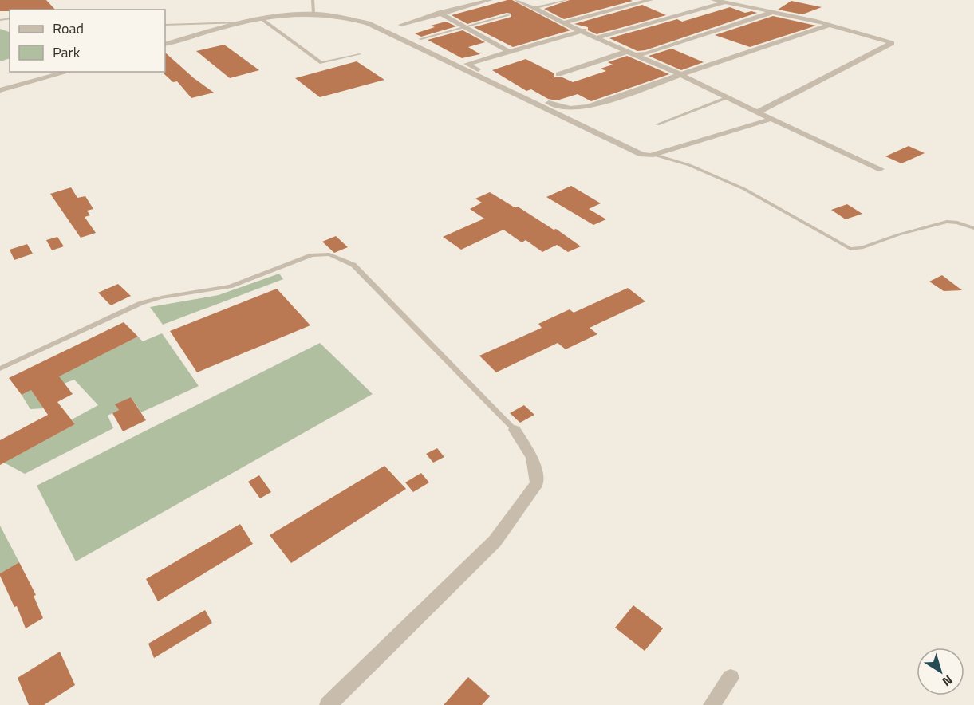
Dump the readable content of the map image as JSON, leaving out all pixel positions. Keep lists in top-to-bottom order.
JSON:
{
  "legend": ["Road", "Park"],
  "north": "bottom right"
}
